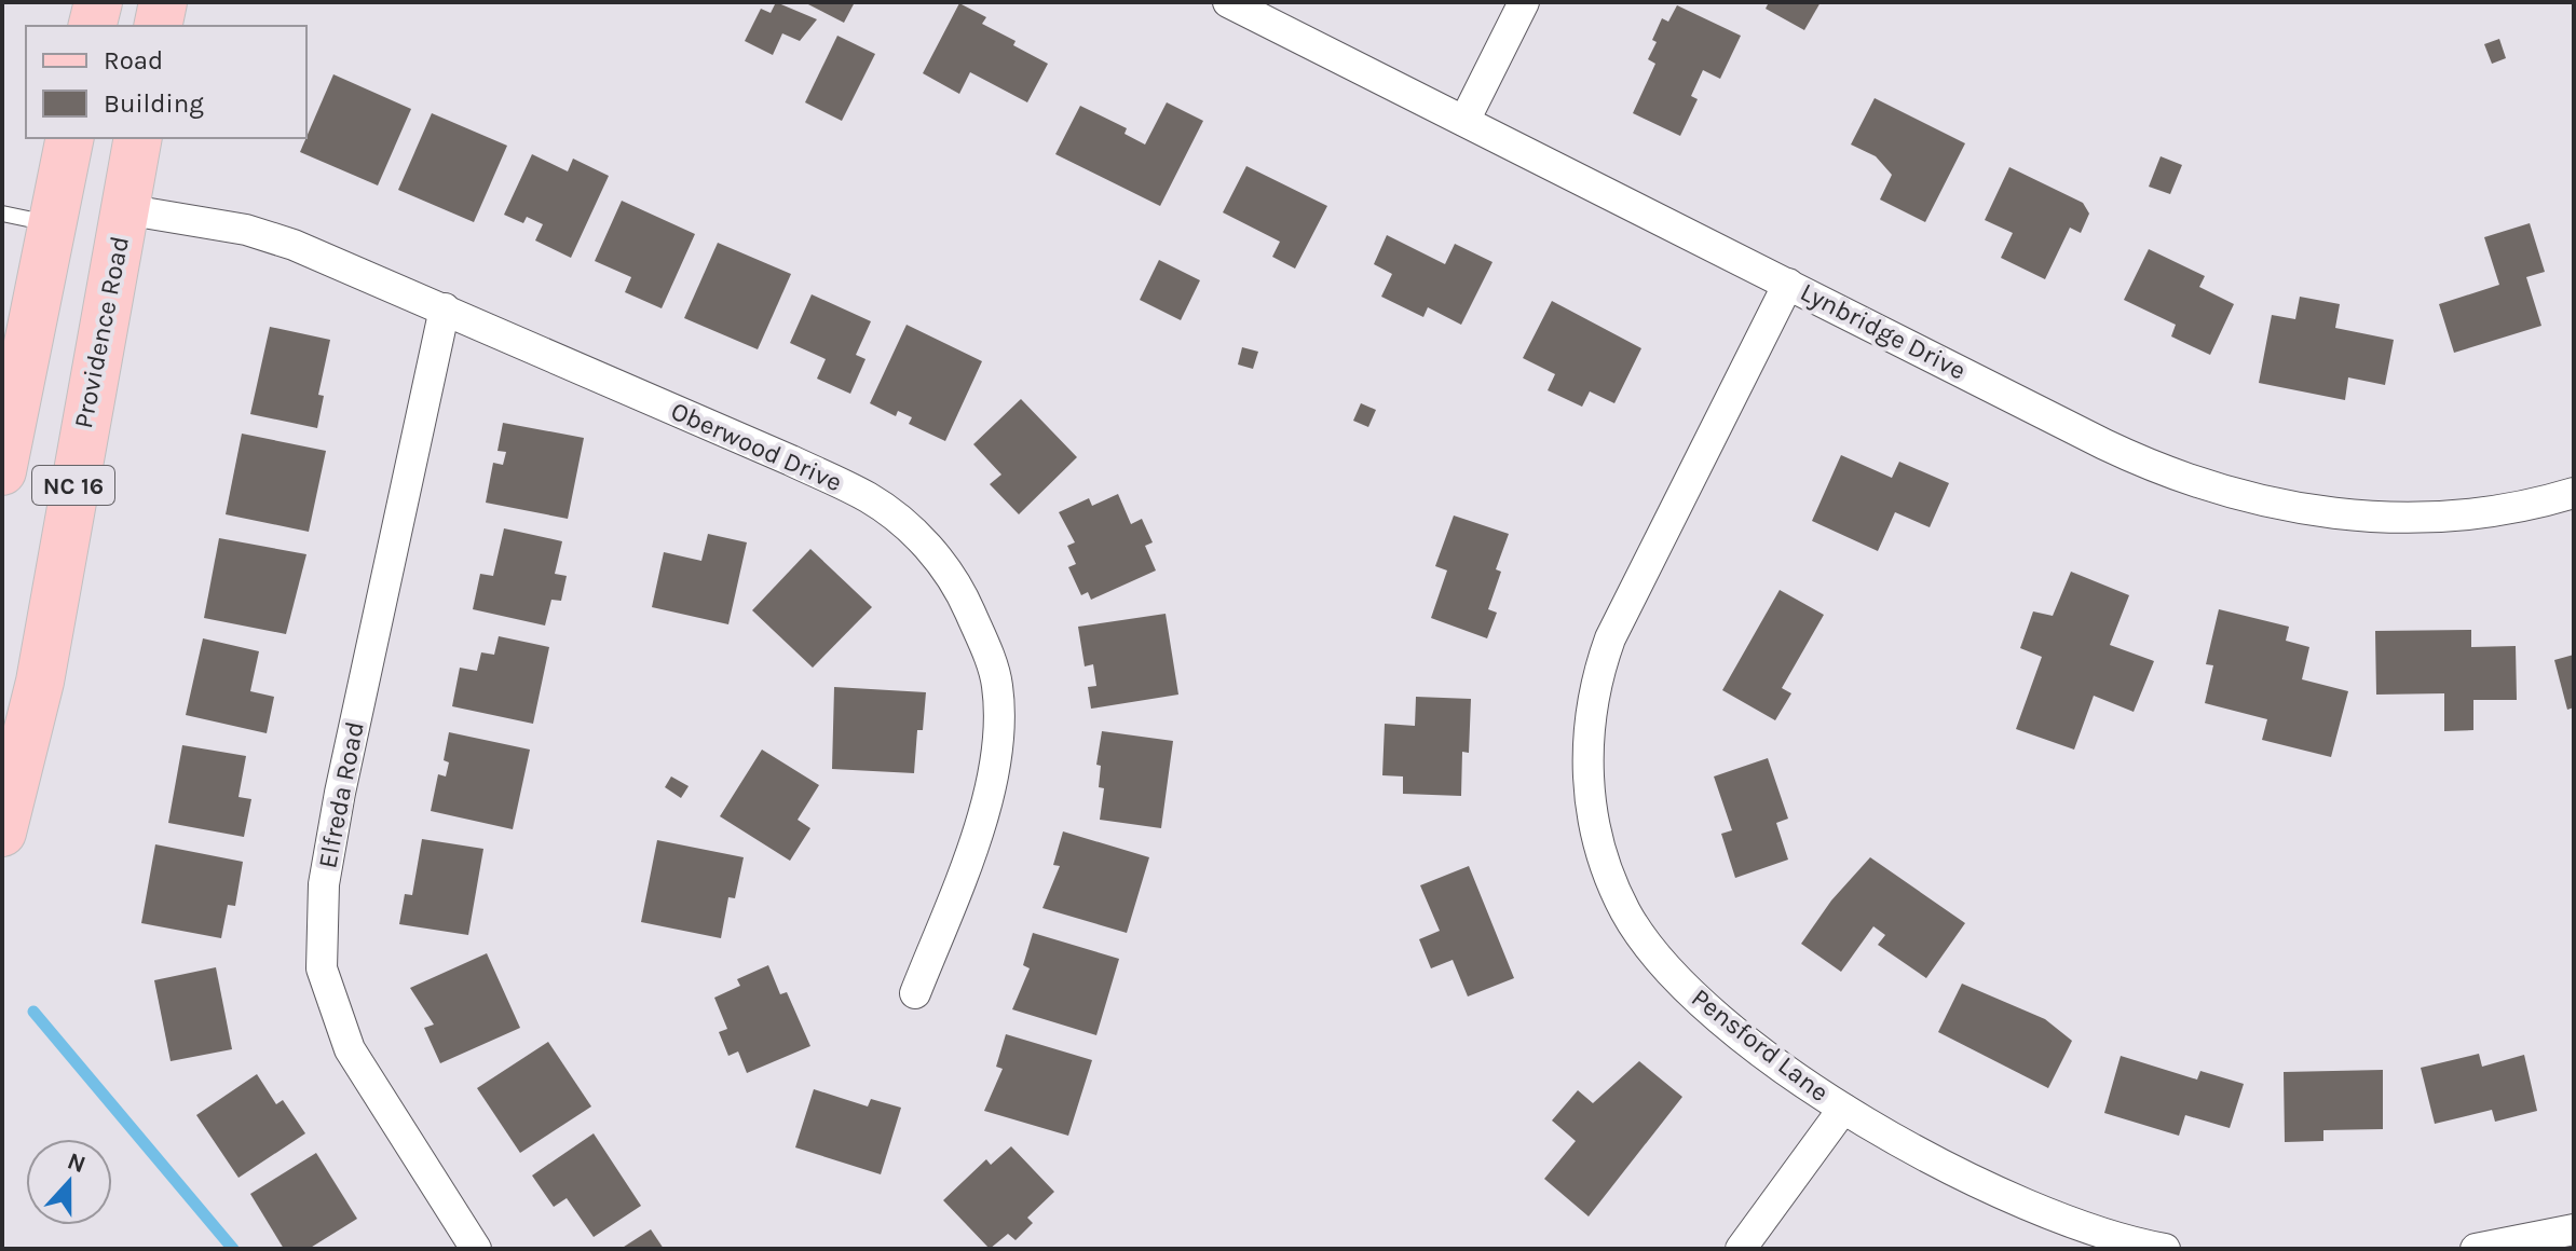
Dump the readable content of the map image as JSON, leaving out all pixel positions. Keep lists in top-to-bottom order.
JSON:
{
  "streets": {
    "main road": ["Providence Road", "NC 16"],
    "street": [
      "Lynbridge Drive",
      "Oberwood Drive",
      "Elfreda Road",
      "Pensford Lane"
    ]
  },
  "crossings": [
    ["Lynbridge Drive", "Pensford Lane"],
    ["Providence Road", "Oberwood Drive"],
    ["Oberwood Drive", "Elfreda Road"]
  ],
  "legend": ["Road", "Building"],
  "north": "top"
}
